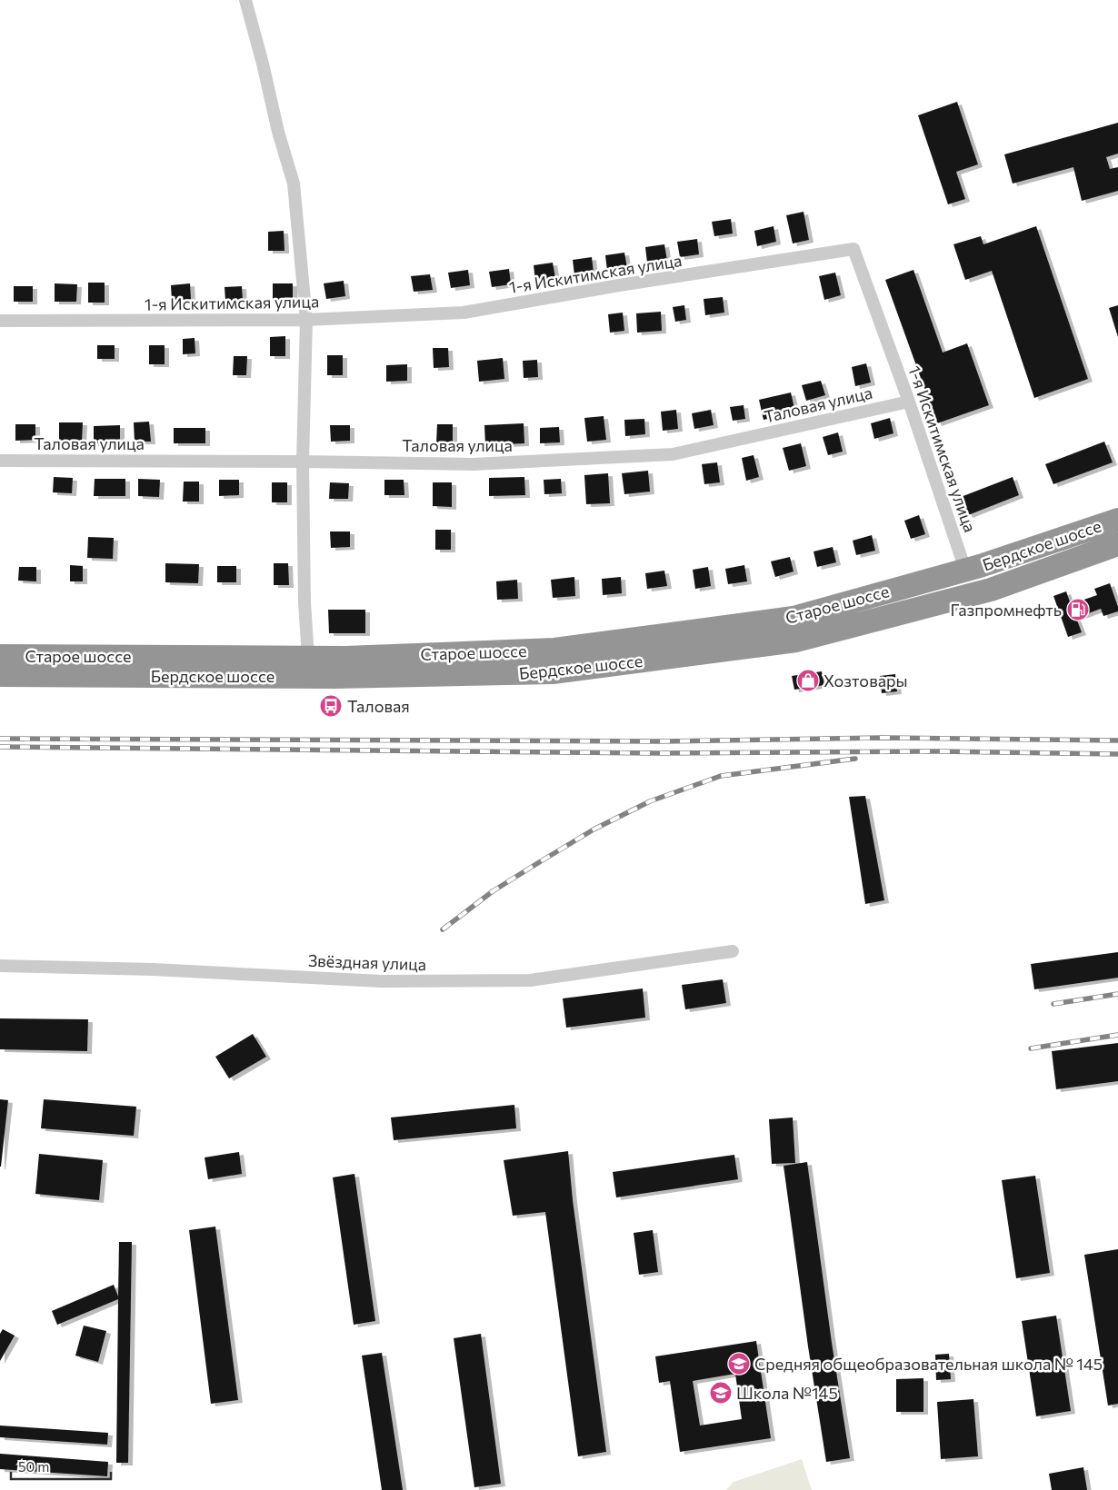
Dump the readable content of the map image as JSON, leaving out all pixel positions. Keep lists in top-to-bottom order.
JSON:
{
  "streets": {
    "highway": ["Бердское шоссе", "Старое шоссе"],
    "street": ["1-я Искитимская улица", "Таловая улица", "Звёздная улица"]
  },
  "crossings": [
    ["1-я Искитимская улица", "Таловая улица"],
    ["1-я Искитимская улица", "Бердское шоссе"],
    ["1-я Искитимская улица", "Старое шоссе"],
    ["Бердское шоссе", "Старое шоссе"]
  ],
  "places": {
    "fuel station": ["Газпромнефть"],
    "shop": ["Хозтовары"],
    "bus stop": ["Таловая"],
    "school or university": ["Средняя общеобразовательная школа № 145", "Школа №145"]
  },
  "scale_bar": "50 m"
}
